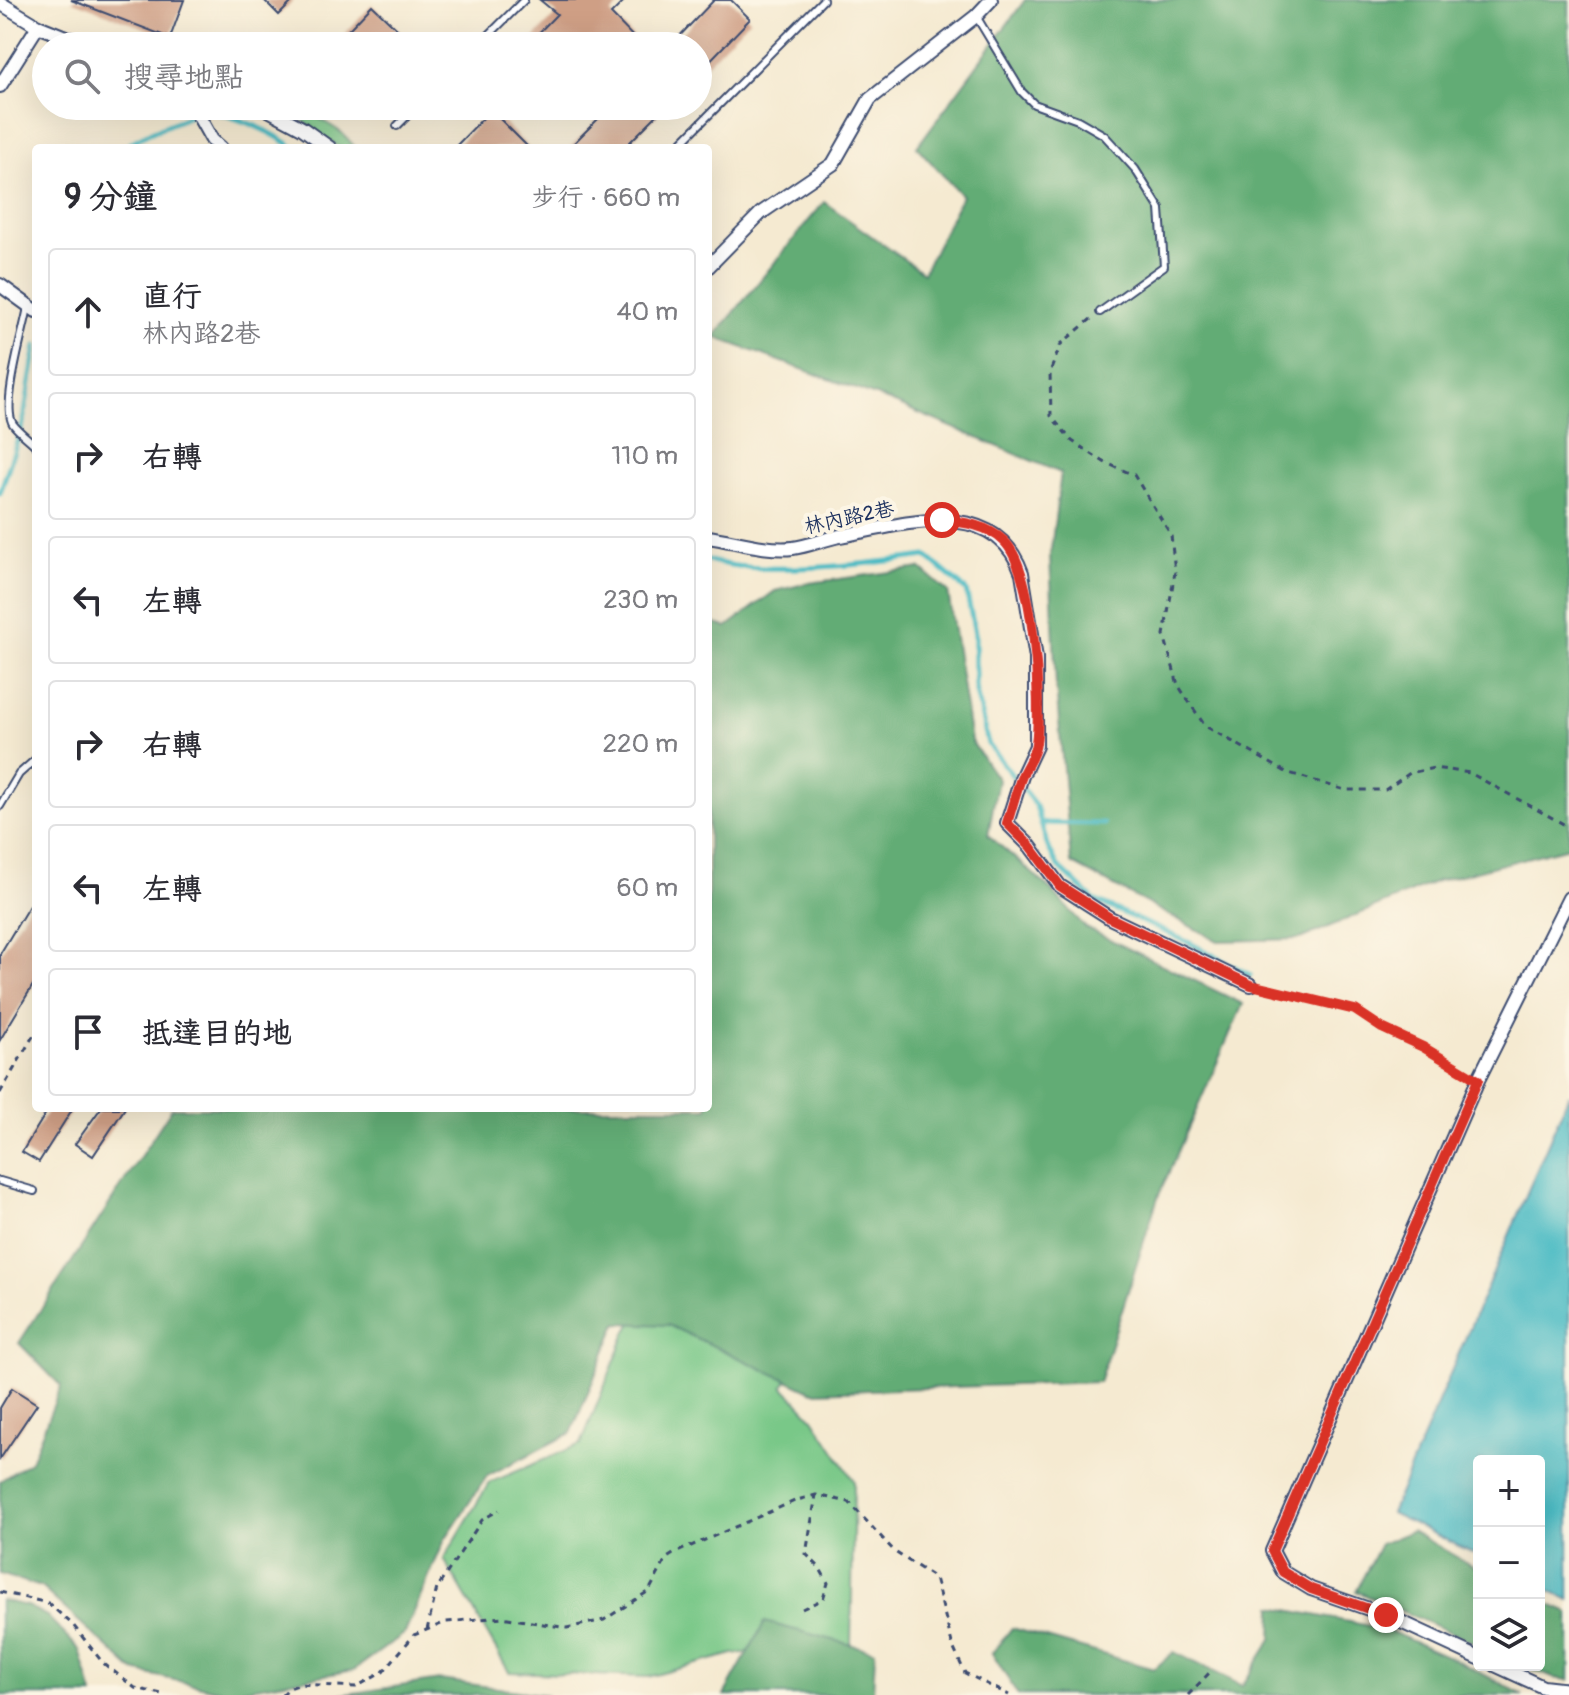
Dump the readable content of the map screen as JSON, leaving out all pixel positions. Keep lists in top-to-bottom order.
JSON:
{
  "streets": {
    "street": ["林內路2巷"]
  },
  "page": {
    "search": "搜尋地點",
    "heading": ["9 分鐘", "步行 · 660 m"],
    "list": [
      ["直行", "林內路2巷", "40 m"],
      ["右轉", "110 m"],
      ["左轉", "230 m"],
      ["右轉", "220 m"],
      ["左轉", "60 m"],
      "抵達目的地"
    ],
    "map_buttons": ["+", "−"]
  }
}
